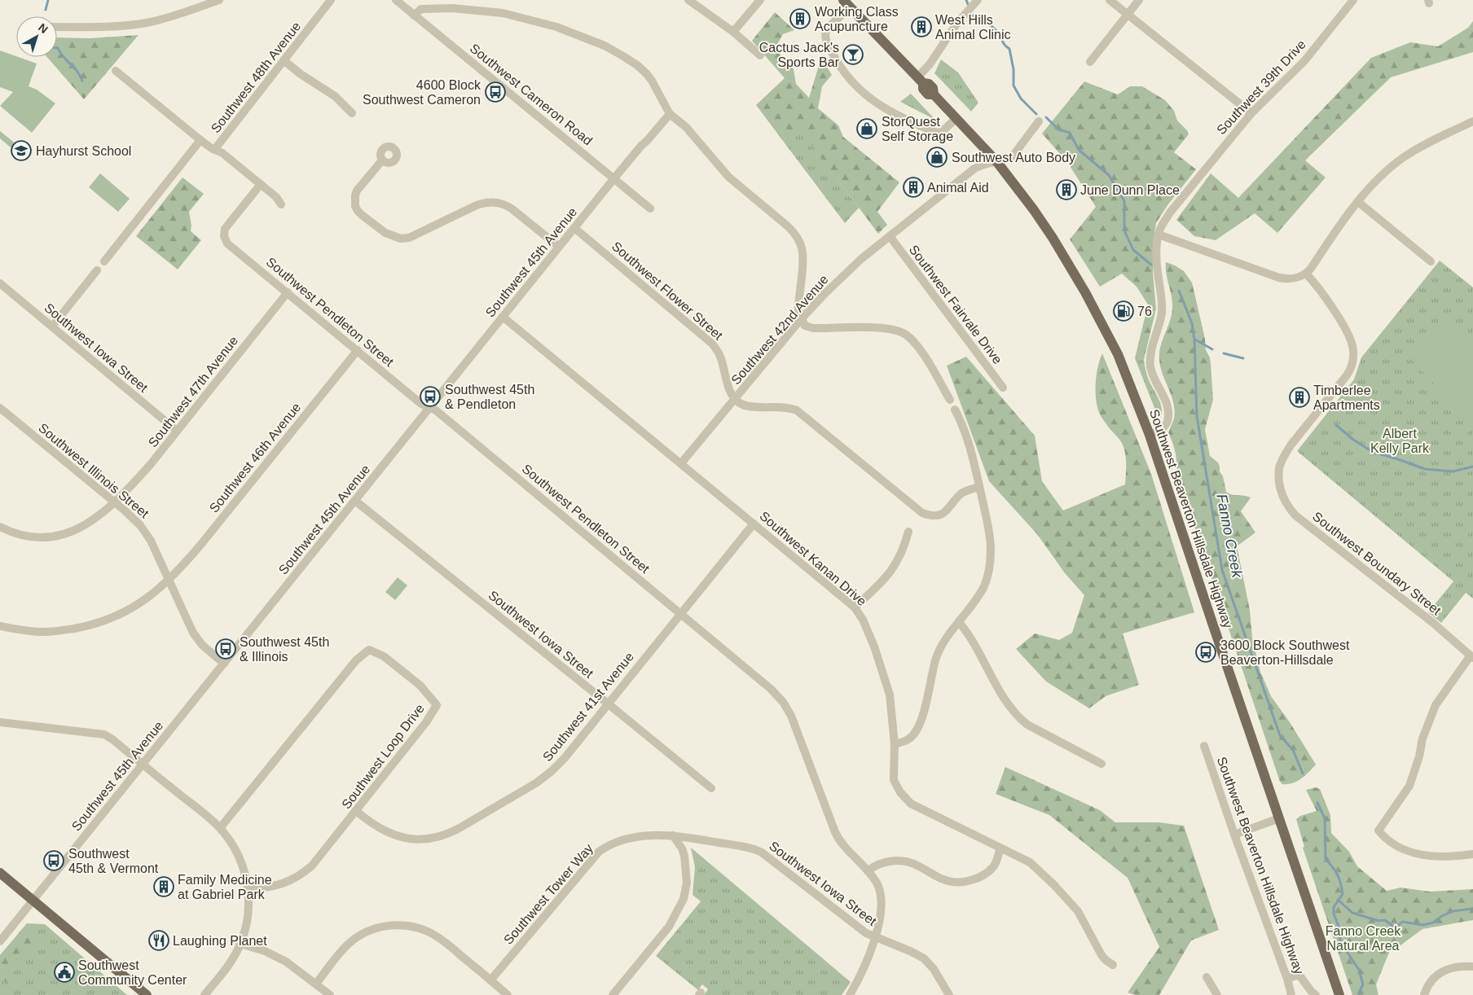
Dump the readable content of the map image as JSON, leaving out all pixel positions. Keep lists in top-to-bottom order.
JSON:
{
  "streets": {
    "main road": ["Southwest Beaverton Hillsdale Highway"],
    "street": [
      "Southwest 48th Avenue",
      "Southwest 39th Drive",
      "Southwest Cameron Road",
      "Southwest 45th Avenue",
      "Southwest Flower Street",
      "Southwest Fairvale Drive",
      "Southwest Pendleton Street",
      "Southwest 42nd Avenue",
      "Southwest Iowa Street",
      "Southwest 47th Avenue",
      "Southwest 46th Avenue",
      "Southwest Illinois Street",
      "Southwest Kanan Drive",
      "Southwest Boundary Street",
      "Southwest 41st Avenue",
      "Southwest Loop Drive",
      "Southwest Tower Way"
    ]
  },
  "crossings": [
    ["Southwest 39th Drive", "Southwest Beaverton Hillsdale Highway"],
    ["Southwest Cameron Road", "Southwest 45th Avenue"],
    ["Southwest 45th Avenue", "Southwest Flower Street"],
    ["Southwest 45th Avenue", "Southwest Pendleton Street"],
    ["Southwest 45th Avenue", "Southwest Iowa Street"],
    ["Southwest 45th Avenue", "Southwest Illinois Street"],
    ["Southwest 45th Avenue", "Southwest Kanan Drive"],
    ["Southwest Flower Street", "Southwest 42nd Avenue"],
    ["Southwest Fairvale Drive", "Southwest 42nd Avenue"],
    ["Southwest Pendleton Street", "Southwest Iowa Street"],
    ["Southwest Pendleton Street", "Southwest 47th Avenue"],
    ["Southwest Pendleton Street", "Southwest 46th Avenue"],
    ["Southwest Pendleton Street", "Southwest 41st Avenue"],
    ["Southwest 42nd Avenue", "Southwest Beaverton Hillsdale Highway"],
    ["Southwest 42nd Avenue", "Southwest Kanan Drive"],
    ["Southwest Iowa Street", "Southwest 47th Avenue"],
    ["Southwest Iowa Street", "Southwest 41st Avenue"],
    ["Southwest Iowa Street", "Southwest Tower Way"],
    ["Southwest 47th Avenue", "Southwest Illinois Street"],
    ["Southwest 46th Avenue", "Southwest Illinois Street"],
    ["Southwest Kanan Drive", "Southwest 41st Avenue"],
    ["Southwest 41st Avenue", "Southwest Loop Drive"]
  ],
  "water": ["Fanno Creek"],
  "parks": ["Albert Kelly Park", "Fanno Creek Natural Area"],
  "places": {
    "building": [
      "Working Class Acupuncture",
      "West Hills Animal Clinic",
      "Animal Aid",
      "June Dunn Place",
      "Timberlee Apartments",
      "Family Medicine at Gabriel Park"
    ],
    "bar": ["Cactus Jack's Sports Bar"],
    "bus stop": [
      "4600 Block Southwest Cameron",
      "Southwest 45th & Pendleton",
      "Southwest 45th & Illinois",
      "3600 Block Southwest Beaverton-Hillsdale",
      "Southwest 45th & Vermont"
    ],
    "shop": ["StorQuest Self Storage", "Southwest Auto Body"],
    "school or university": ["Hayhurst School"],
    "fuel station": ["76"],
    "restaurant": ["Laughing Planet"],
    "public building": ["Southwest Community Center"]
  },
  "north": "top right"
}
